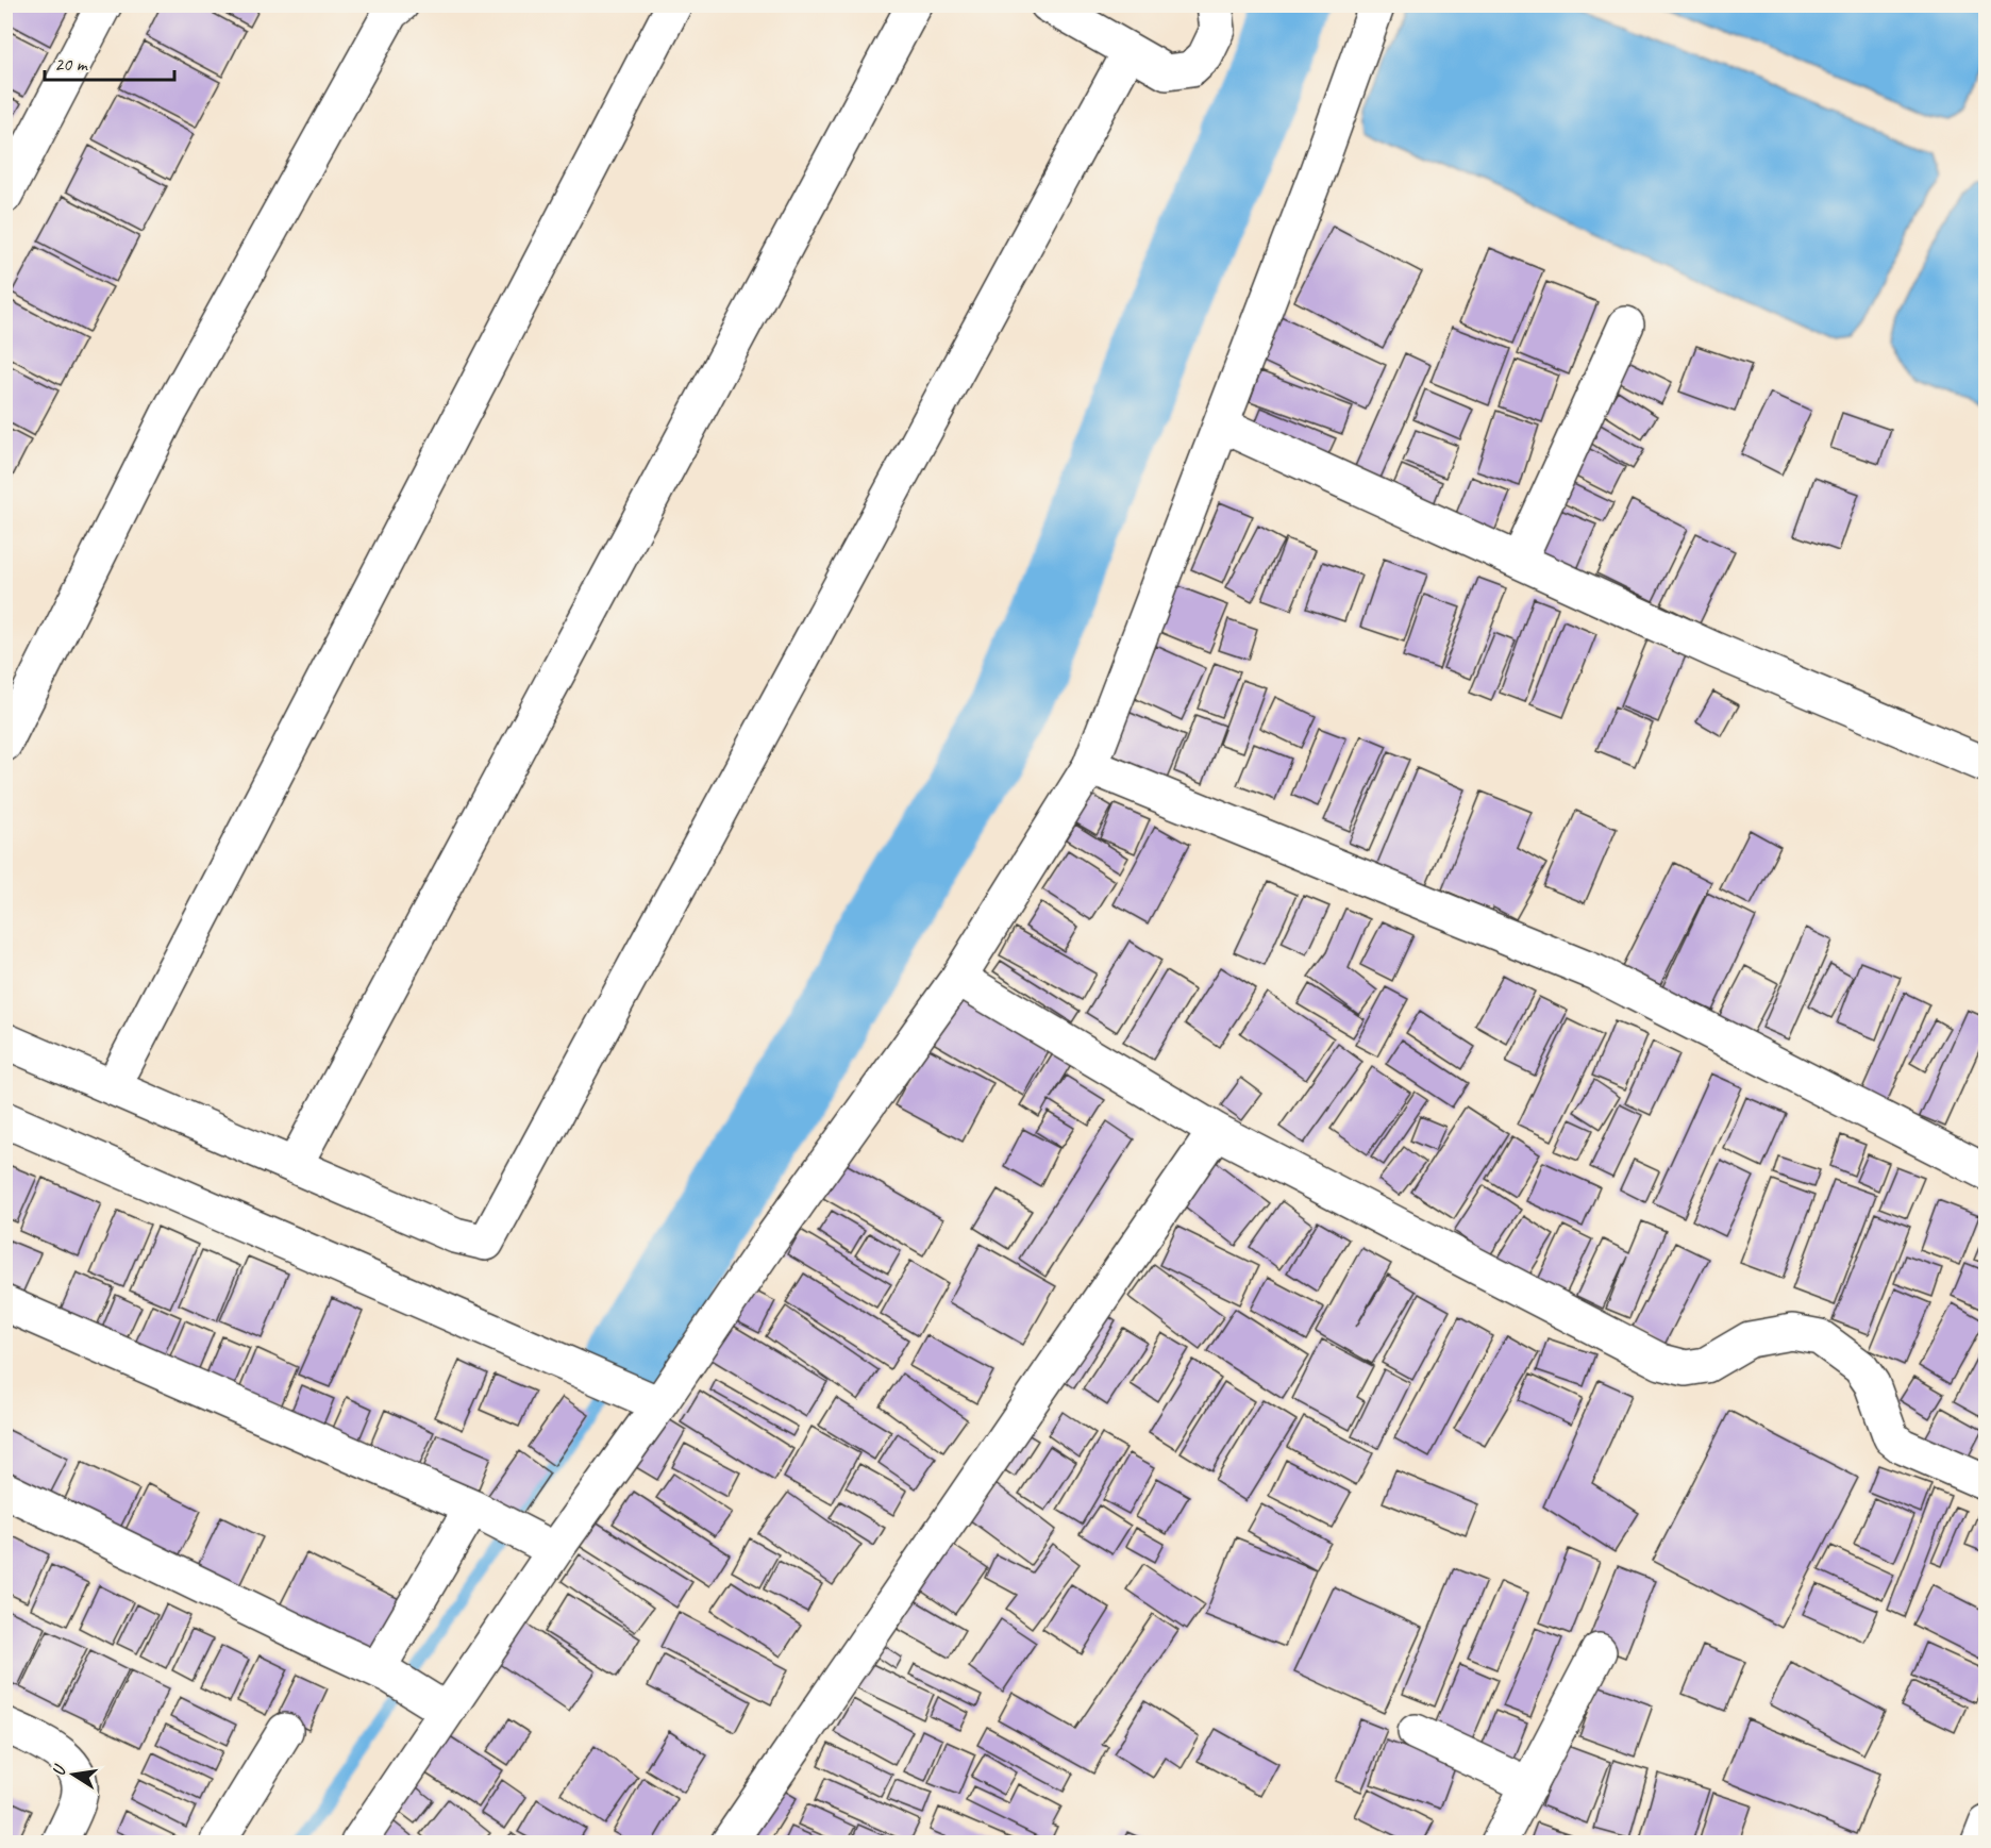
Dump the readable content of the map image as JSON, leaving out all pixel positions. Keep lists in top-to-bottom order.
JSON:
{
  "scale_bar": "20 m",
  "north": "left"
}
